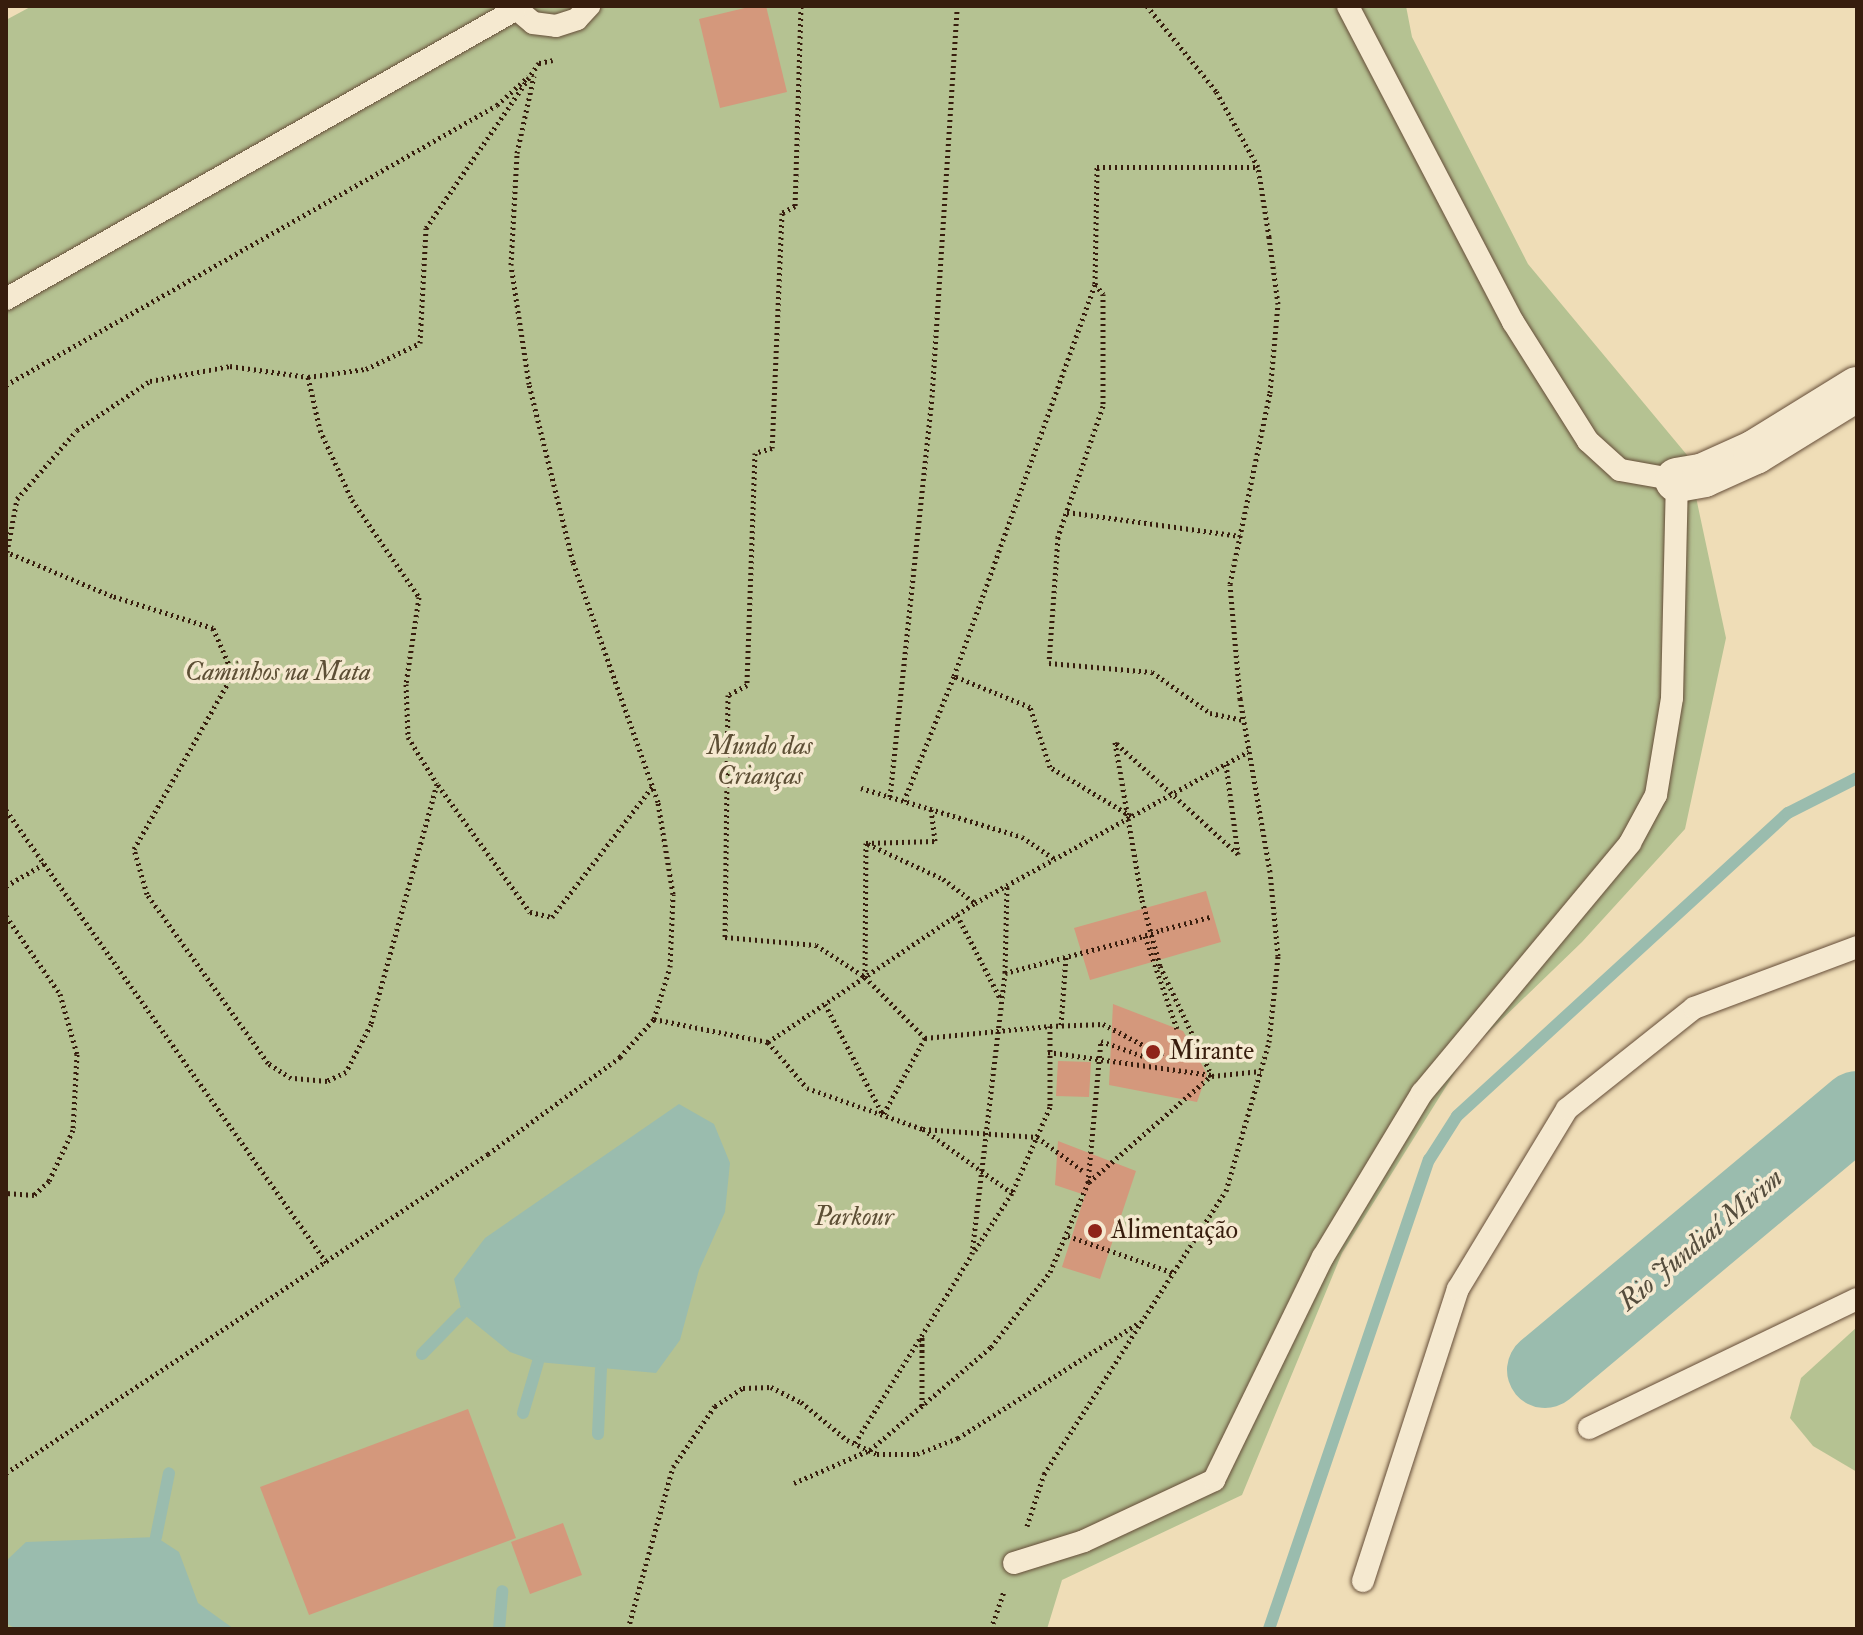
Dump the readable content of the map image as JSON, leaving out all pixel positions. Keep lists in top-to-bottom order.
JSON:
{
  "water": ["Rio Jundiaí Mirim"],
  "parks": ["Caminhos na Mata", "Mundo das Crianças", "Parkour"],
  "places": ["Mirante", "Alimentação"]
}
